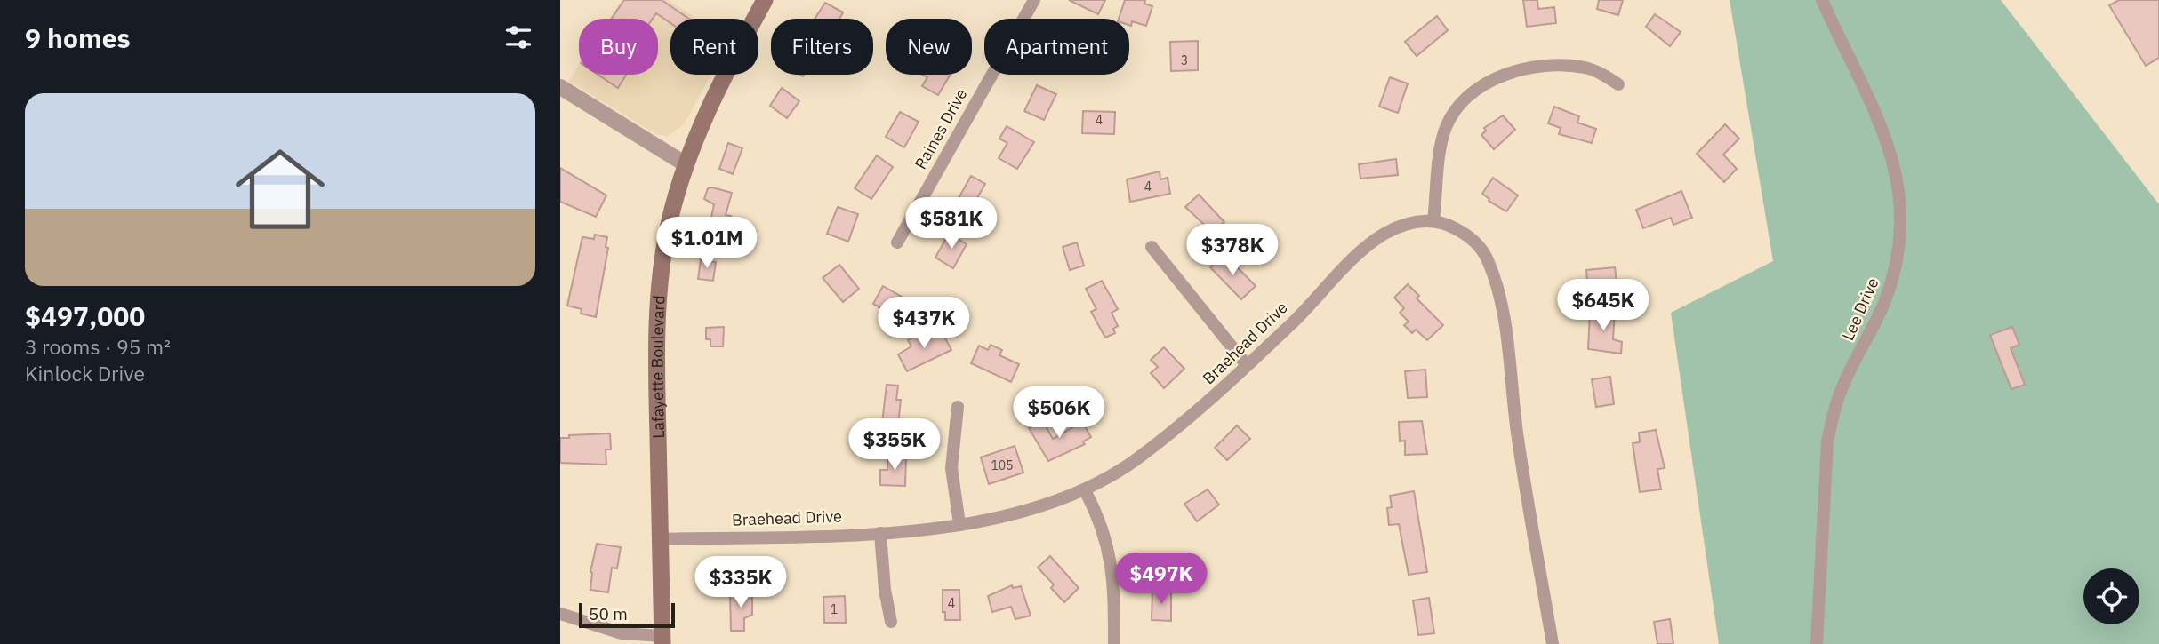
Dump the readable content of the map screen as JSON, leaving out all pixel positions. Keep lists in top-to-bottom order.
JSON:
{
  "streets": {
    "main road": ["Lafayette Boulevard"],
    "street": ["Raines Drive", "Lee Drive", "Braehead Drive"]
  },
  "crossings": [
    ["Braehead Drive", "Lafayette Boulevard"]
  ],
  "house_numbers": [
    "3",
    "4",
    "4",
    "105",
    "4",
    "1"
  ],
  "scale_bar": "50 m",
  "page": {
    "heading": "9 homes",
    "chip": [
      "Buy",
      "Rent",
      "Filters",
      "New",
      "Apartment"
    ],
    "list": [
      {
        "name": "$497,000",
        "note": "3 rooms · 95 m² · Kinlock Drive"
      }
    ],
    "price": [
      "$581K",
      "$1.01M",
      "$378K",
      "$645K",
      "$437K",
      "$506K",
      "$355K",
      "$497K",
      "$335K"
    ],
    "scale": "50 m"
  }
}
